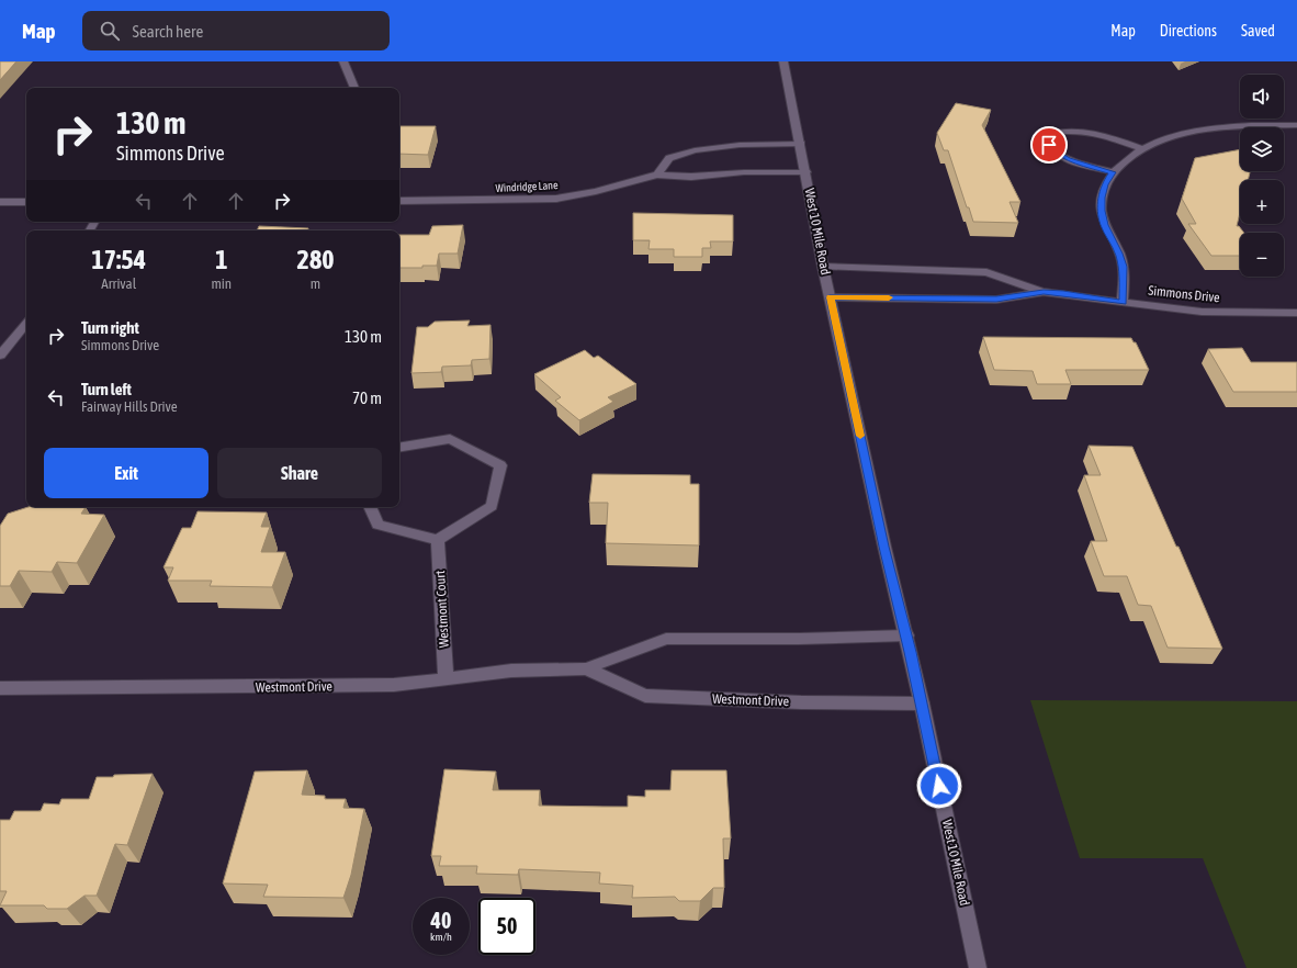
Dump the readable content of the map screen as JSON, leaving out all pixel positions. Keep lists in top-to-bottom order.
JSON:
{
  "streets": {
    "street": [
      "Windridge Lane",
      "West 10 Mile Road",
      "Simmons Drive",
      "Westmont Court",
      "Westmont Drive"
    ]
  },
  "crossings": [
    ["Windridge Lane", "West 10 Mile Road"],
    ["West 10 Mile Road", "Simmons Drive"],
    ["West 10 Mile Road", "Westmont Drive"],
    ["Westmont Court", "Westmont Drive"]
  ],
  "page": {
    "header": "Map",
    "search": "Search here",
    "nav": ["Map", "Directions", "Saved"],
    "map_buttons": ["+", "−"],
    "turn": ["130 m", "Simmons Drive"],
    "eta": [
      "17:54",
      "Arrival",
      "1",
      "min",
      "280",
      "m"
    ],
    "list": [
      {
        "name": "Turn right",
        "note": "Simmons Drive",
        "value": "130 m"
      },
      {
        "name": "Turn left",
        "note": "Fairway Hills Drive",
        "value": "70 m"
      }
    ],
    "buttons": ["Exit", "Share"],
    "speed": "40 km/h",
    "limit": "50"
  }
}
